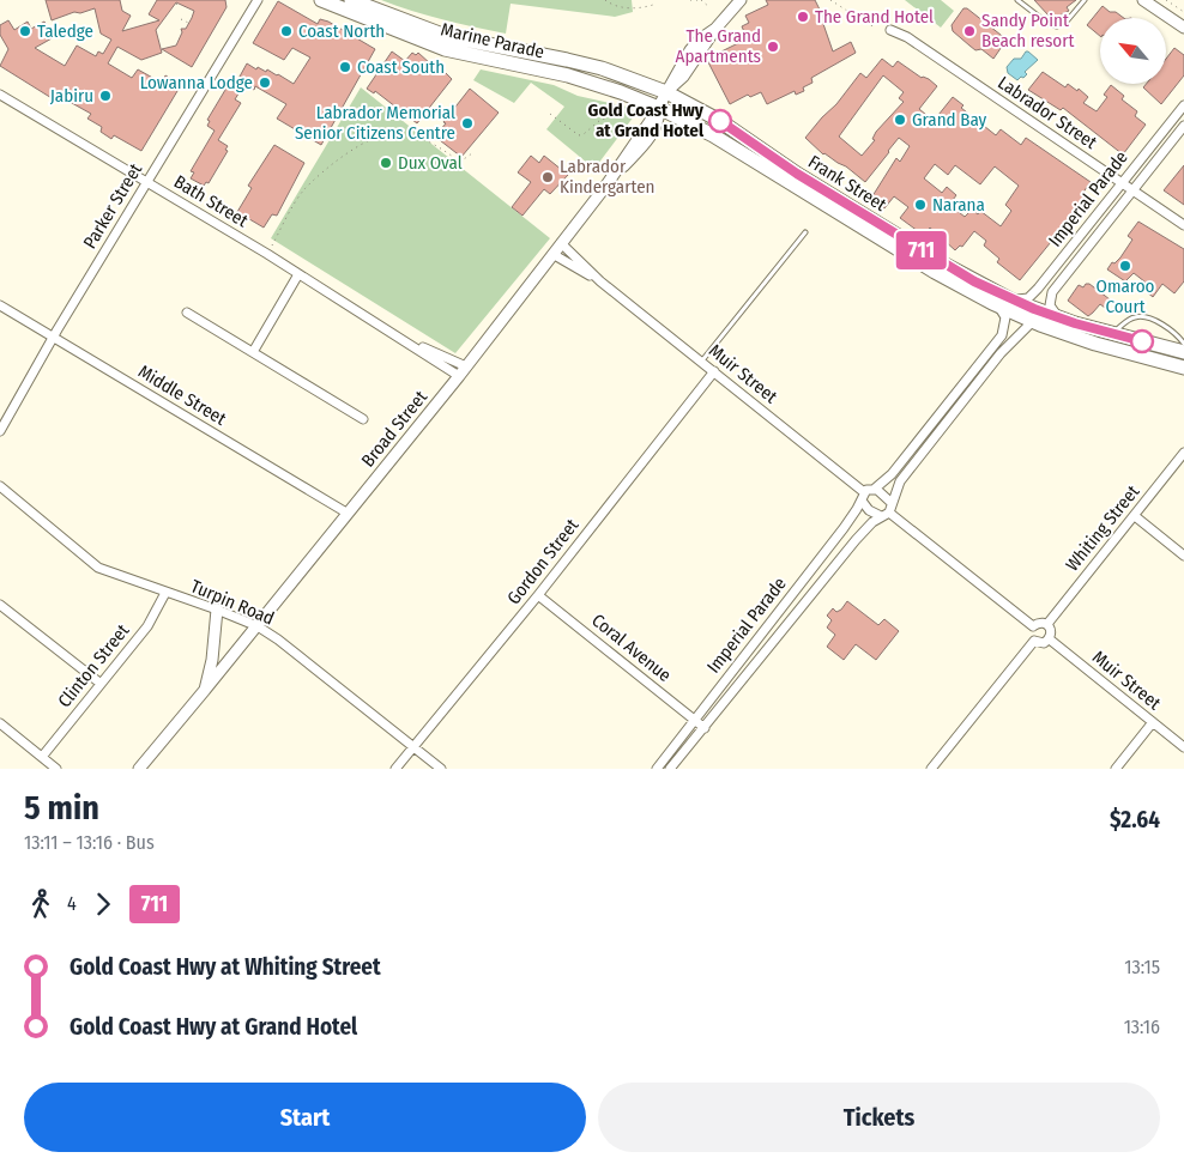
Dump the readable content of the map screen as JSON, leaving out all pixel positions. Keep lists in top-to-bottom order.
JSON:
{
  "streets": {
    "highway": ["Marine Parade", "Frank Street"],
    "street": [
      "Labrador Street",
      "Imperial Parade",
      "Bath Street",
      "Parker Street",
      "Muir Street",
      "Middle Street",
      "Broad Street",
      "Whiting Street",
      "Gordon Street",
      "Turpin Road",
      "Coral Avenue",
      "Clinton Street"
    ]
  },
  "crossings": [
    ["Marine Parade", "Frank Street"],
    ["Marine Parade", "Broad Street"],
    ["Labrador Street", "Imperial Parade"],
    ["Frank Street", "Imperial Parade"],
    ["Frank Street", "Broad Street"],
    ["Imperial Parade", "Muir Street"],
    ["Imperial Parade", "Coral Avenue"],
    ["Bath Street", "Parker Street"],
    ["Bath Street", "Broad Street"],
    ["Parker Street", "Middle Street"],
    ["Muir Street", "Broad Street"],
    ["Muir Street", "Whiting Street"],
    ["Muir Street", "Gordon Street"],
    ["Middle Street", "Broad Street"],
    ["Broad Street", "Turpin Road"],
    ["Gordon Street", "Turpin Road"],
    ["Gordon Street", "Coral Avenue"],
    ["Turpin Road", "Clinton Street"]
  ],
  "places": [
    "The Grand Hotel",
    "Taledge",
    "Coast North",
    "Sandy Point Beach resort",
    "The Grand Apartments",
    "Coast South",
    "Lowanna Lodge",
    "Jabiru",
    "Grand Bay",
    "Gold Coast Hwy at Grand Hotel",
    "Labrador Memorial Senior Citizens Centre",
    "Dux Oval",
    "Labrador Kindergarten",
    "Narana",
    "Omaroo Court"
  ],
  "lines": ["bus line 711"],
  "north": "top left",
  "page": {
    "on_map": "711",
    "heading": ["5 min", "13:11 – 13:16 · Bus", "$2.64"],
    "legs": ["4", "711"],
    "list": [
      {
        "name": "Gold Coast Hwy at Whiting Street",
        "value": "13:15"
      },
      {
        "name": "Gold Coast Hwy at Grand Hotel",
        "value": "13:16"
      }
    ],
    "buttons": ["Start", "Tickets"]
  }
}
